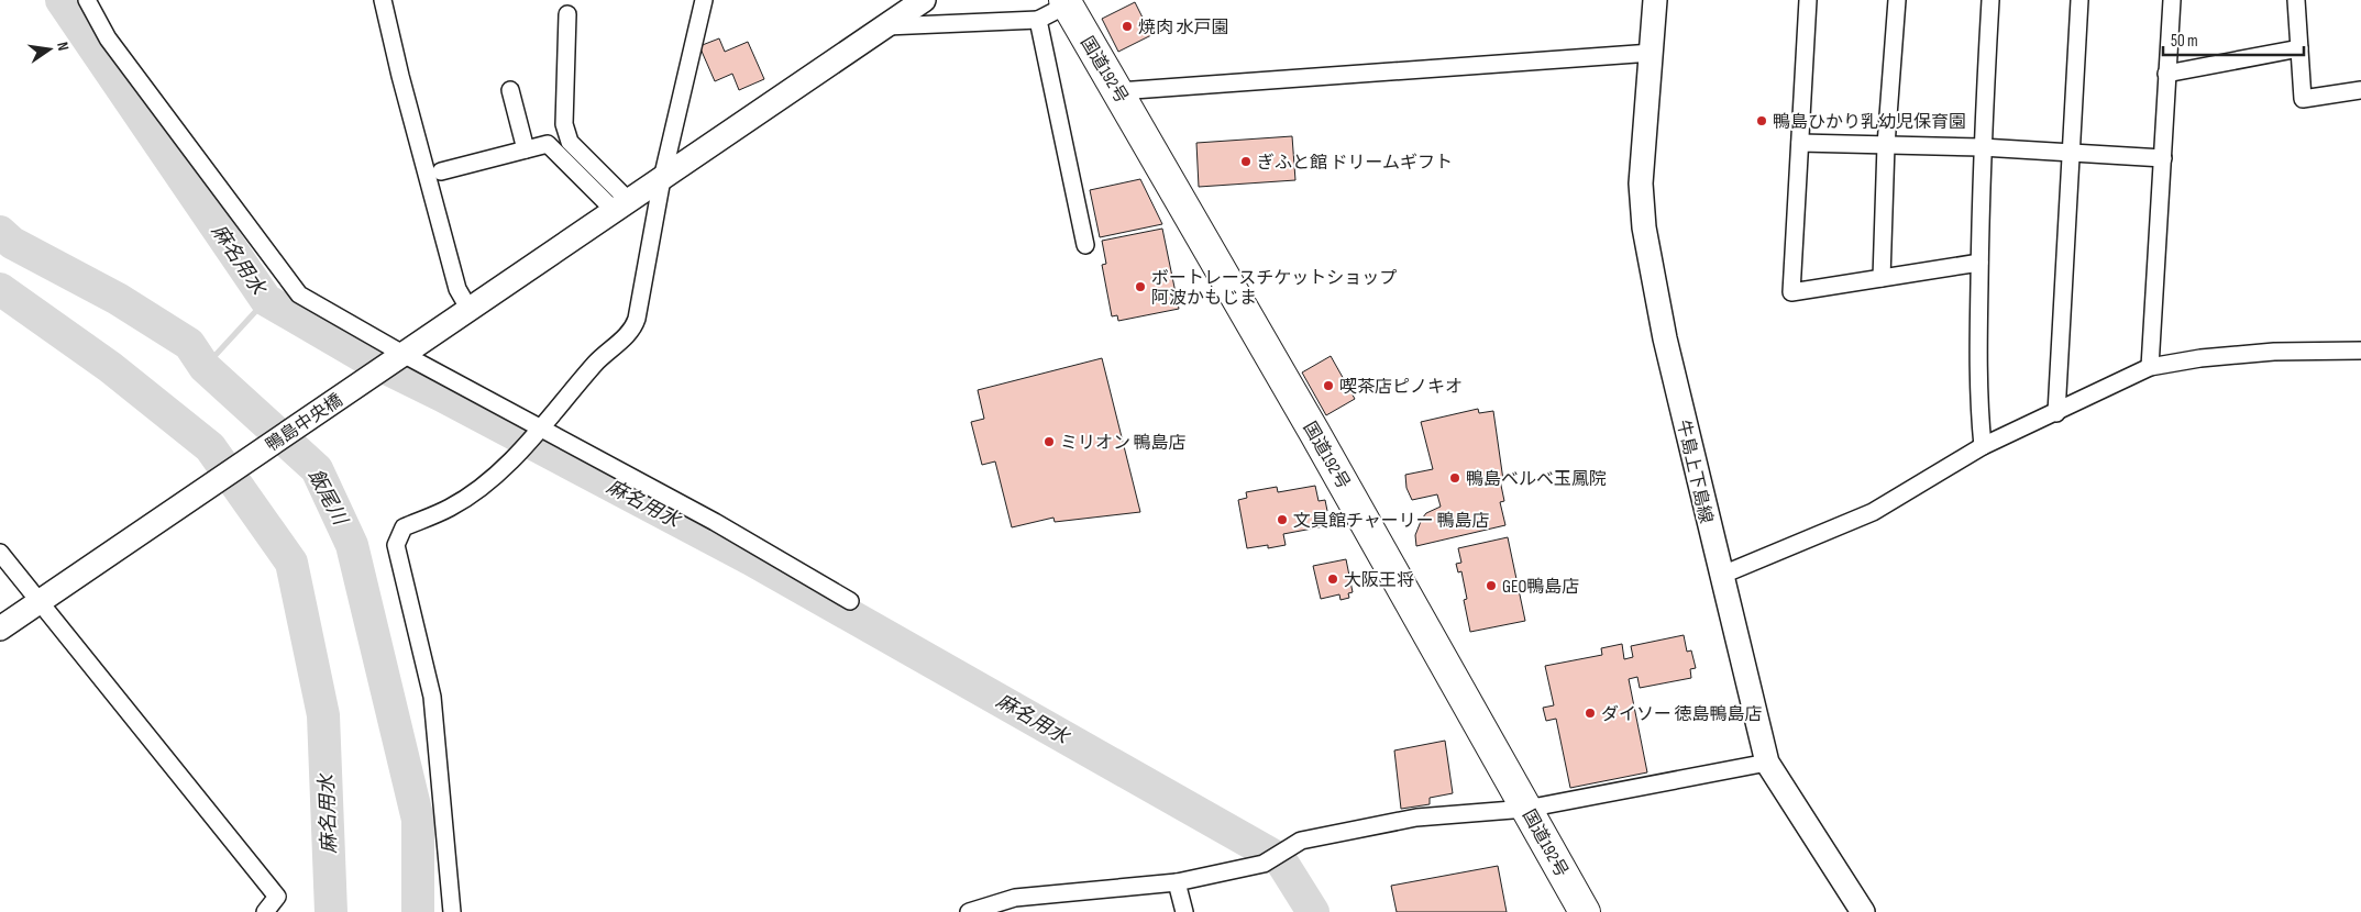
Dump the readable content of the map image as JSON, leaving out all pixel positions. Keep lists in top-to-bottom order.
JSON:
{
  "streets": {
    "highway": ["国道192号"],
    "street": ["鴨島中央橋", "牛島上下島線"]
  },
  "water": ["麻名用水", "飯尾川"],
  "places": [
    "焼肉 水戸園",
    "鴨島ひかり乳幼児保育園",
    "ぎふと館 ドリームギフト",
    "ボートレースチケットショップ 阿波かもじま",
    "喫茶店ピノキオ",
    "ミリオン 鴨島店",
    "鴨島ベルベ玉鳳院",
    "文具館チャーリー 鴨島店",
    "大阪王将",
    "GEO鴨島店",
    "ダイソー 徳島鴨島店"
  ],
  "scale_bar": "50 m",
  "north": "right"
}
